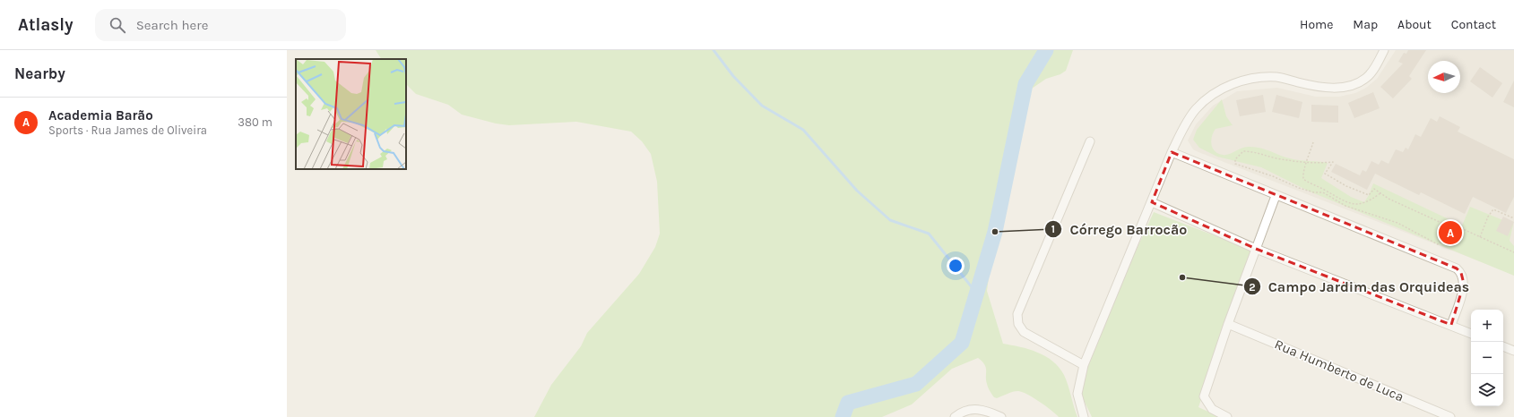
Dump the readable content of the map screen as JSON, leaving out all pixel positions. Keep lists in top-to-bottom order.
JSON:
{
  "streets": {
    "street": ["Rua Humberto de Luca"]
  },
  "places": ["Córrego Barrocão", "Campo Jardim das Orquideas"],
  "north": "left",
  "page": {
    "header": "Atlasly",
    "search": "Search here",
    "nav": [
      "Home",
      "Map",
      "About",
      "Contact"
    ],
    "heading": "Nearby",
    "list": [
      {
        "mark": "A",
        "name": "Academia Barão",
        "note": "Sports · Rua James de Oliveira",
        "value": "380 m"
      }
    ],
    "pins": "A",
    "map_buttons": ["+", "−"]
  }
}
